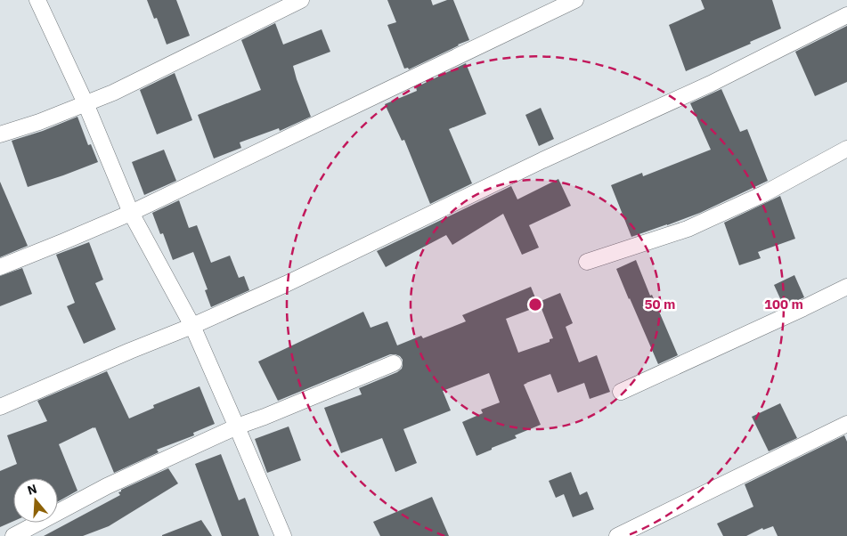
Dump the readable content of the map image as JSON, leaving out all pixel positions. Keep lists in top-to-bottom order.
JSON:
{
  "north": "top",
  "rings": ["50 m", "100 m"]
}
